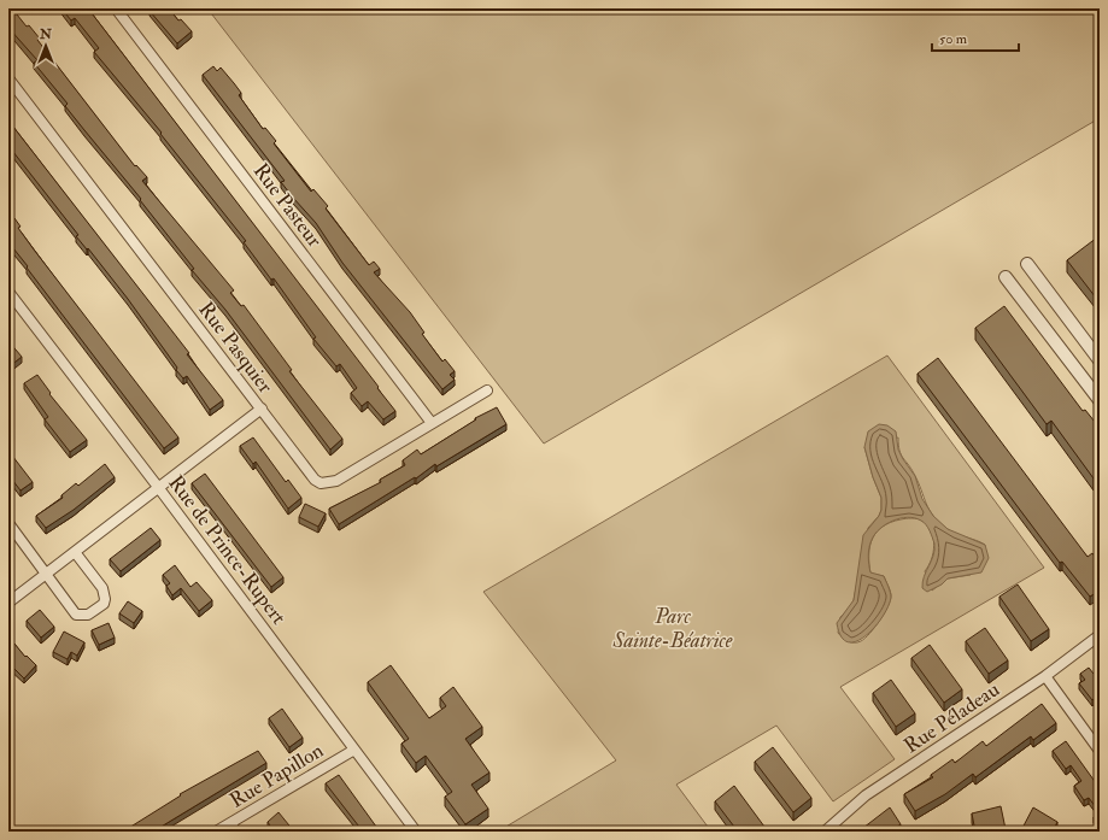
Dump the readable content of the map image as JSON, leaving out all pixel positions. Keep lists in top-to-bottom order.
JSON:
{
  "streets": {
    "street": [
      "Rue Pasteur",
      "Rue Pasquier",
      "Rue de Prince-Rupert",
      "Rue Péladeau",
      "Rue Papillon"
    ]
  },
  "crossings": [
    ["Rue Pasteur", "Rue Pasquier"],
    ["Rue de Prince-Rupert", "Rue Papillon"]
  ],
  "parks": ["Parc Sainte-Béatrice"],
  "scale_bar": "50 m",
  "north": "top"
}
